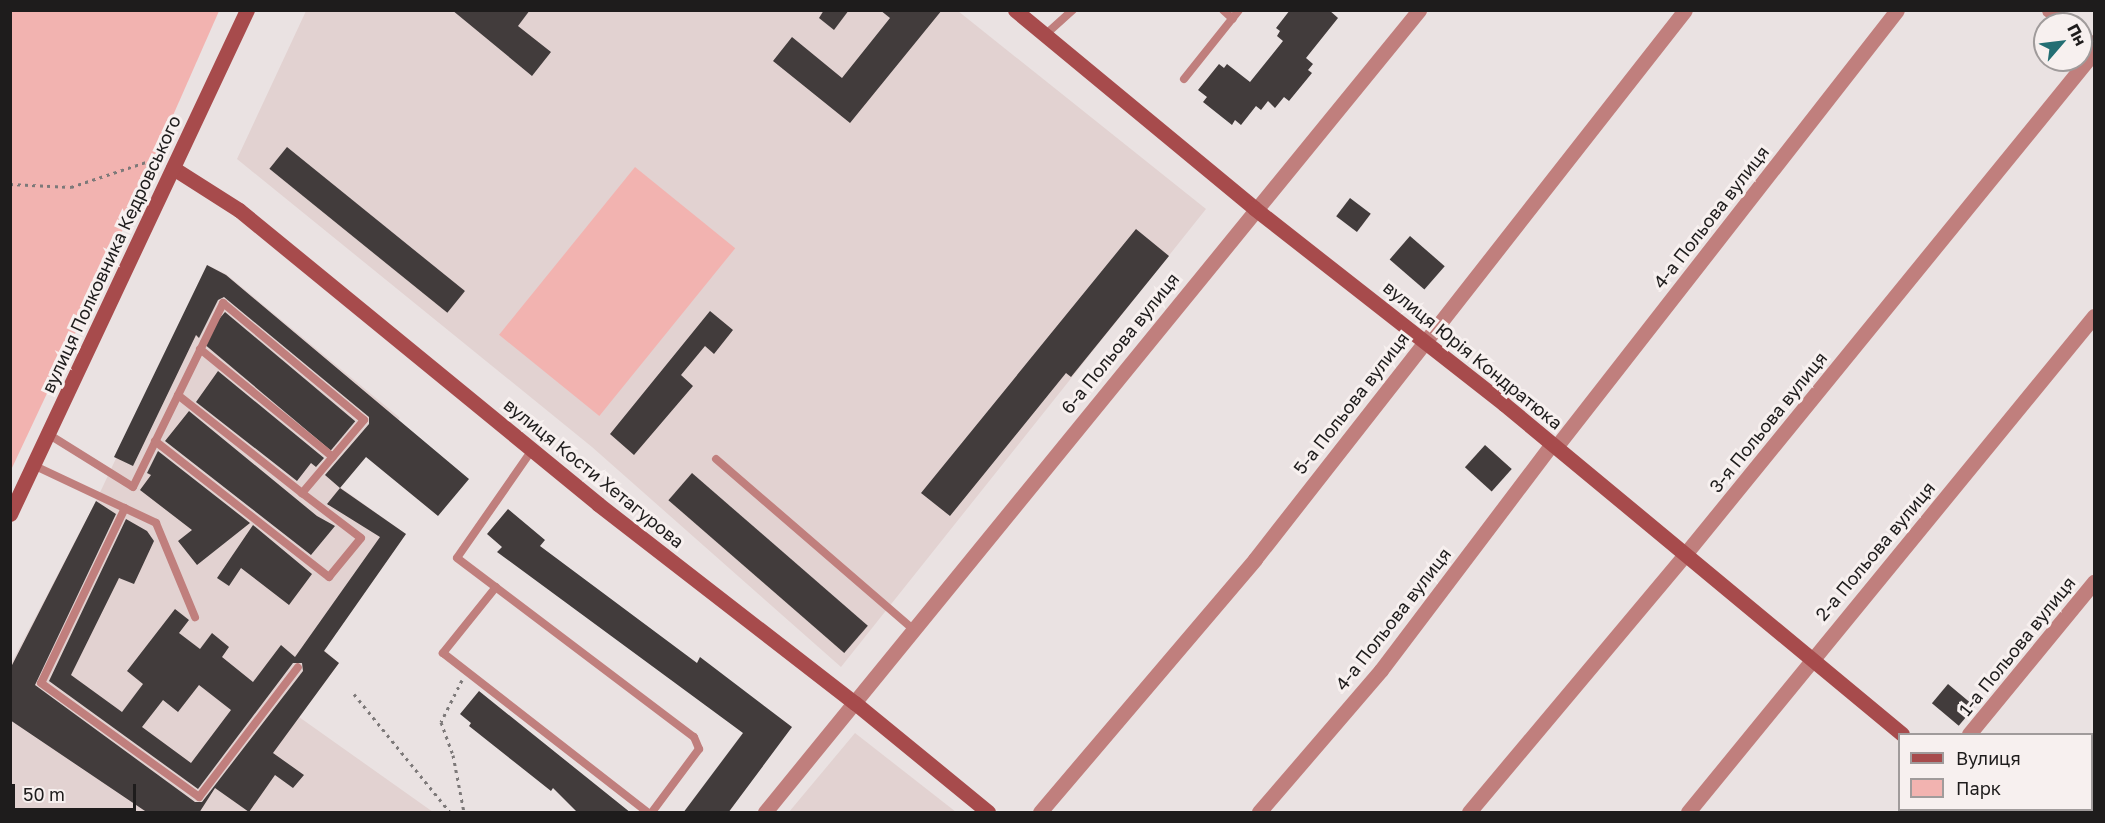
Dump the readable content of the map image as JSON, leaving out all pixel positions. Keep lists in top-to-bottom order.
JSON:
{
  "streets": {
    "street": [
      "4-а Польова вулиця",
      "вулиця Полковника Кедровського",
      "6-а Польова вулиця",
      "вулиця Юрія Кондратюка",
      "5-а Польова вулиця",
      "3-я Польова вулиця",
      "вулиця Кости Хетагурова",
      "2-а Польова вулиця",
      "1-а Польова вулиця"
    ]
  },
  "crossings": [
    ["4-а Польова вулиця", "вулиця Юрія Кондратюка"],
    ["вулиця Полковника Кедровського", "вулиця Кости Хетагурова"],
    ["6-а Польова вулиця", "вулиця Юрія Кондратюка"],
    ["6-а Польова вулиця", "вулиця Кости Хетагурова"],
    ["вулиця Юрія Кондратюка", "5-а Польова вулиця"],
    ["вулиця Юрія Кондратюка", "3-я Польова вулиця"],
    ["вулиця Юрія Кондратюка", "2-а Польова вулиця"]
  ],
  "legend": ["Вулиця", "Парк"],
  "scale_bar": "50 m",
  "north": "top right"
}
